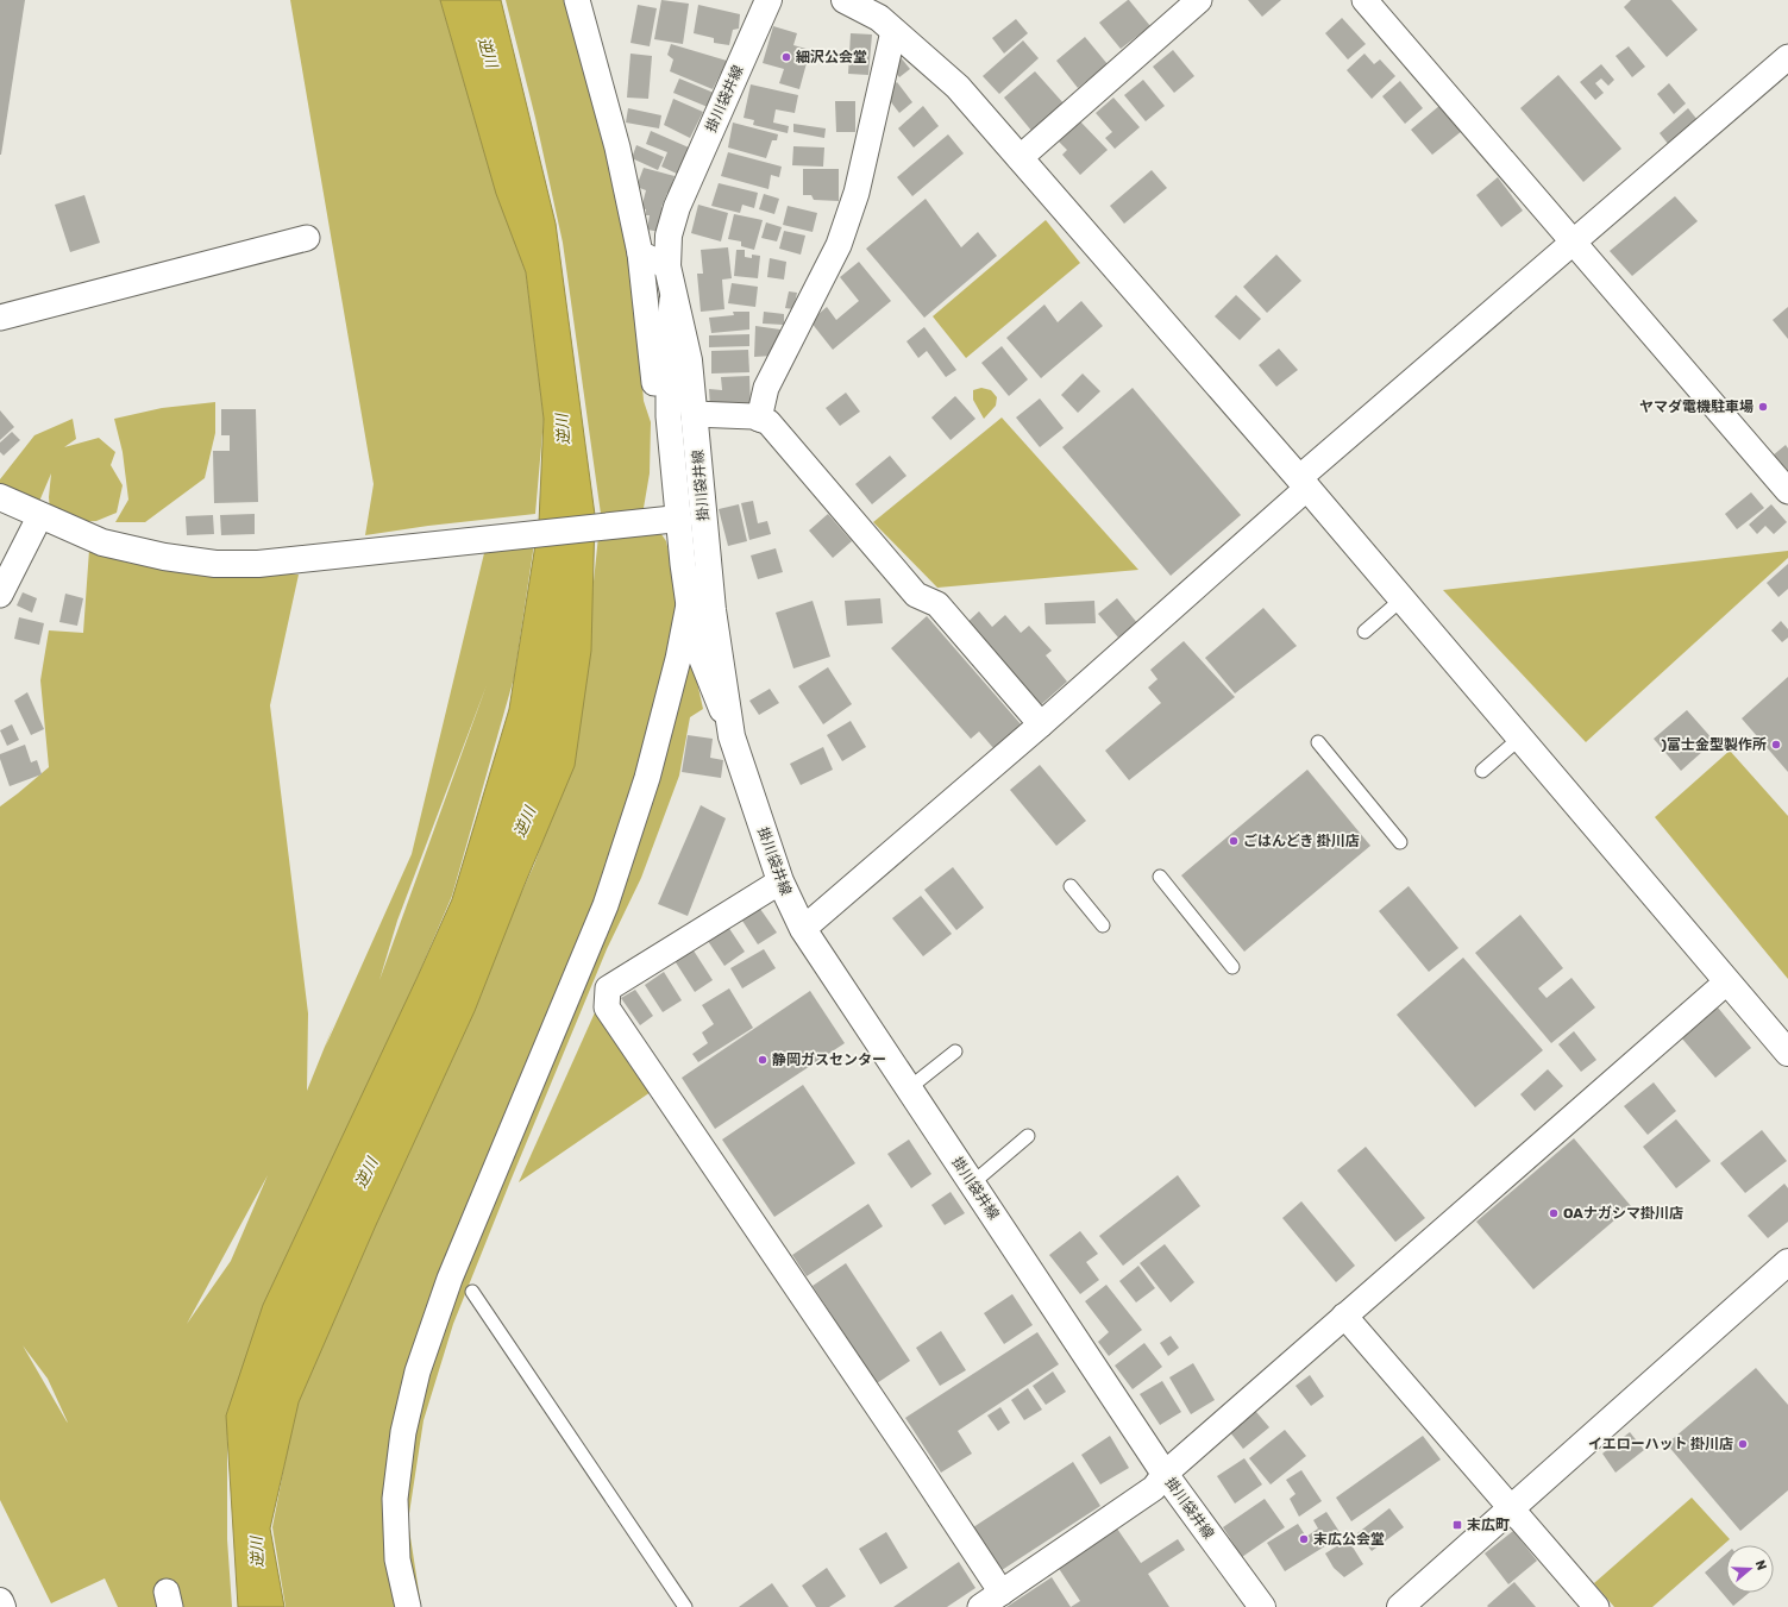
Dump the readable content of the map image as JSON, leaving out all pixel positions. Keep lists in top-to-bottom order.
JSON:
{
  "streets": {
    "street": ["掛川袋井線"]
  },
  "water": ["逆川"],
  "places": {
    "other": [
      "細沢公会堂",
      "ヤマダ電機駐車場",
      ")富士金型製作所",
      "ごはんどき 掛川店",
      "静岡ガスセンター",
      "OAナガシマ掛川店",
      "イエローハット 掛川店",
      "末広公会堂"
    ],
    "transit": ["末広町"]
  },
  "north": "right"
}
